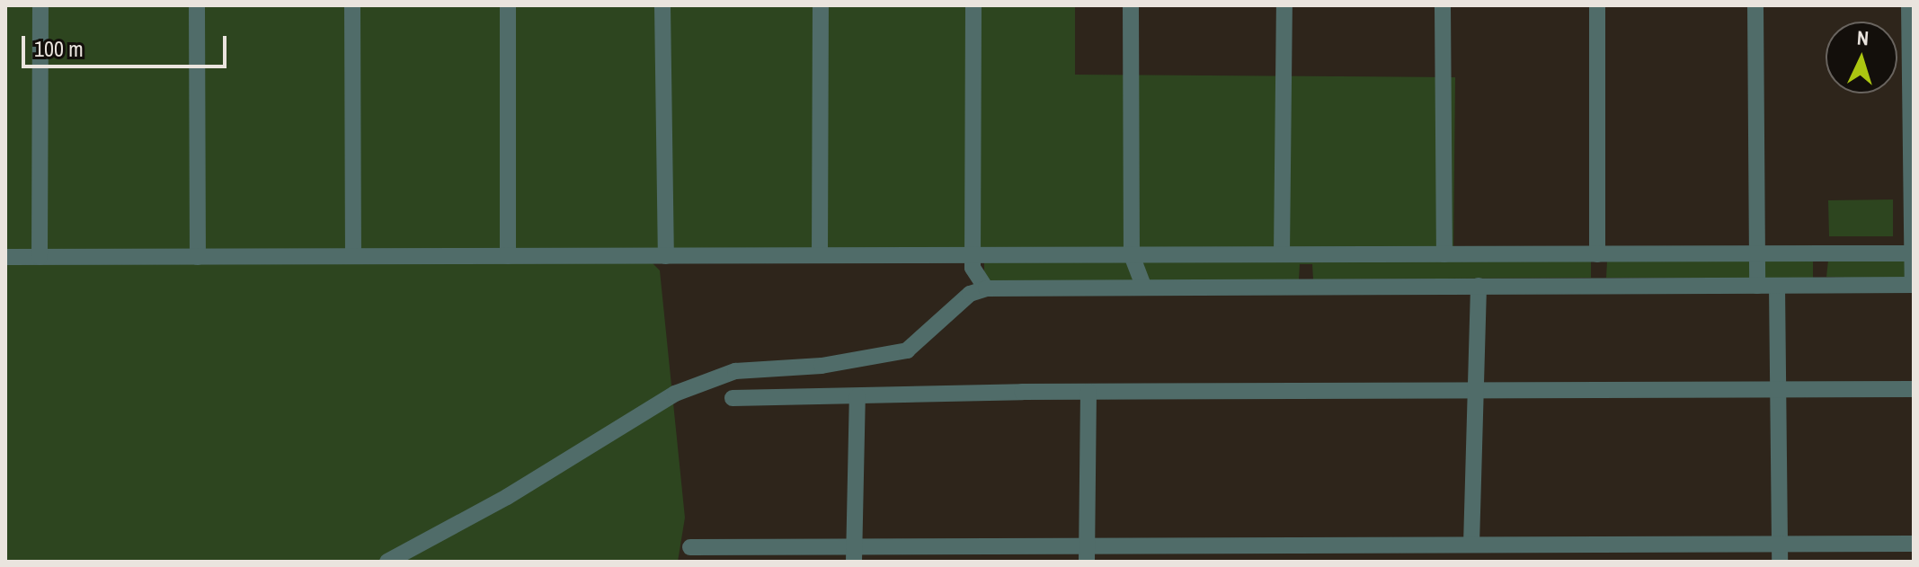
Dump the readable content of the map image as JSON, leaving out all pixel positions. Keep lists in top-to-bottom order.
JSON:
{
  "scale_bar": "100 m",
  "north": "top"
}
